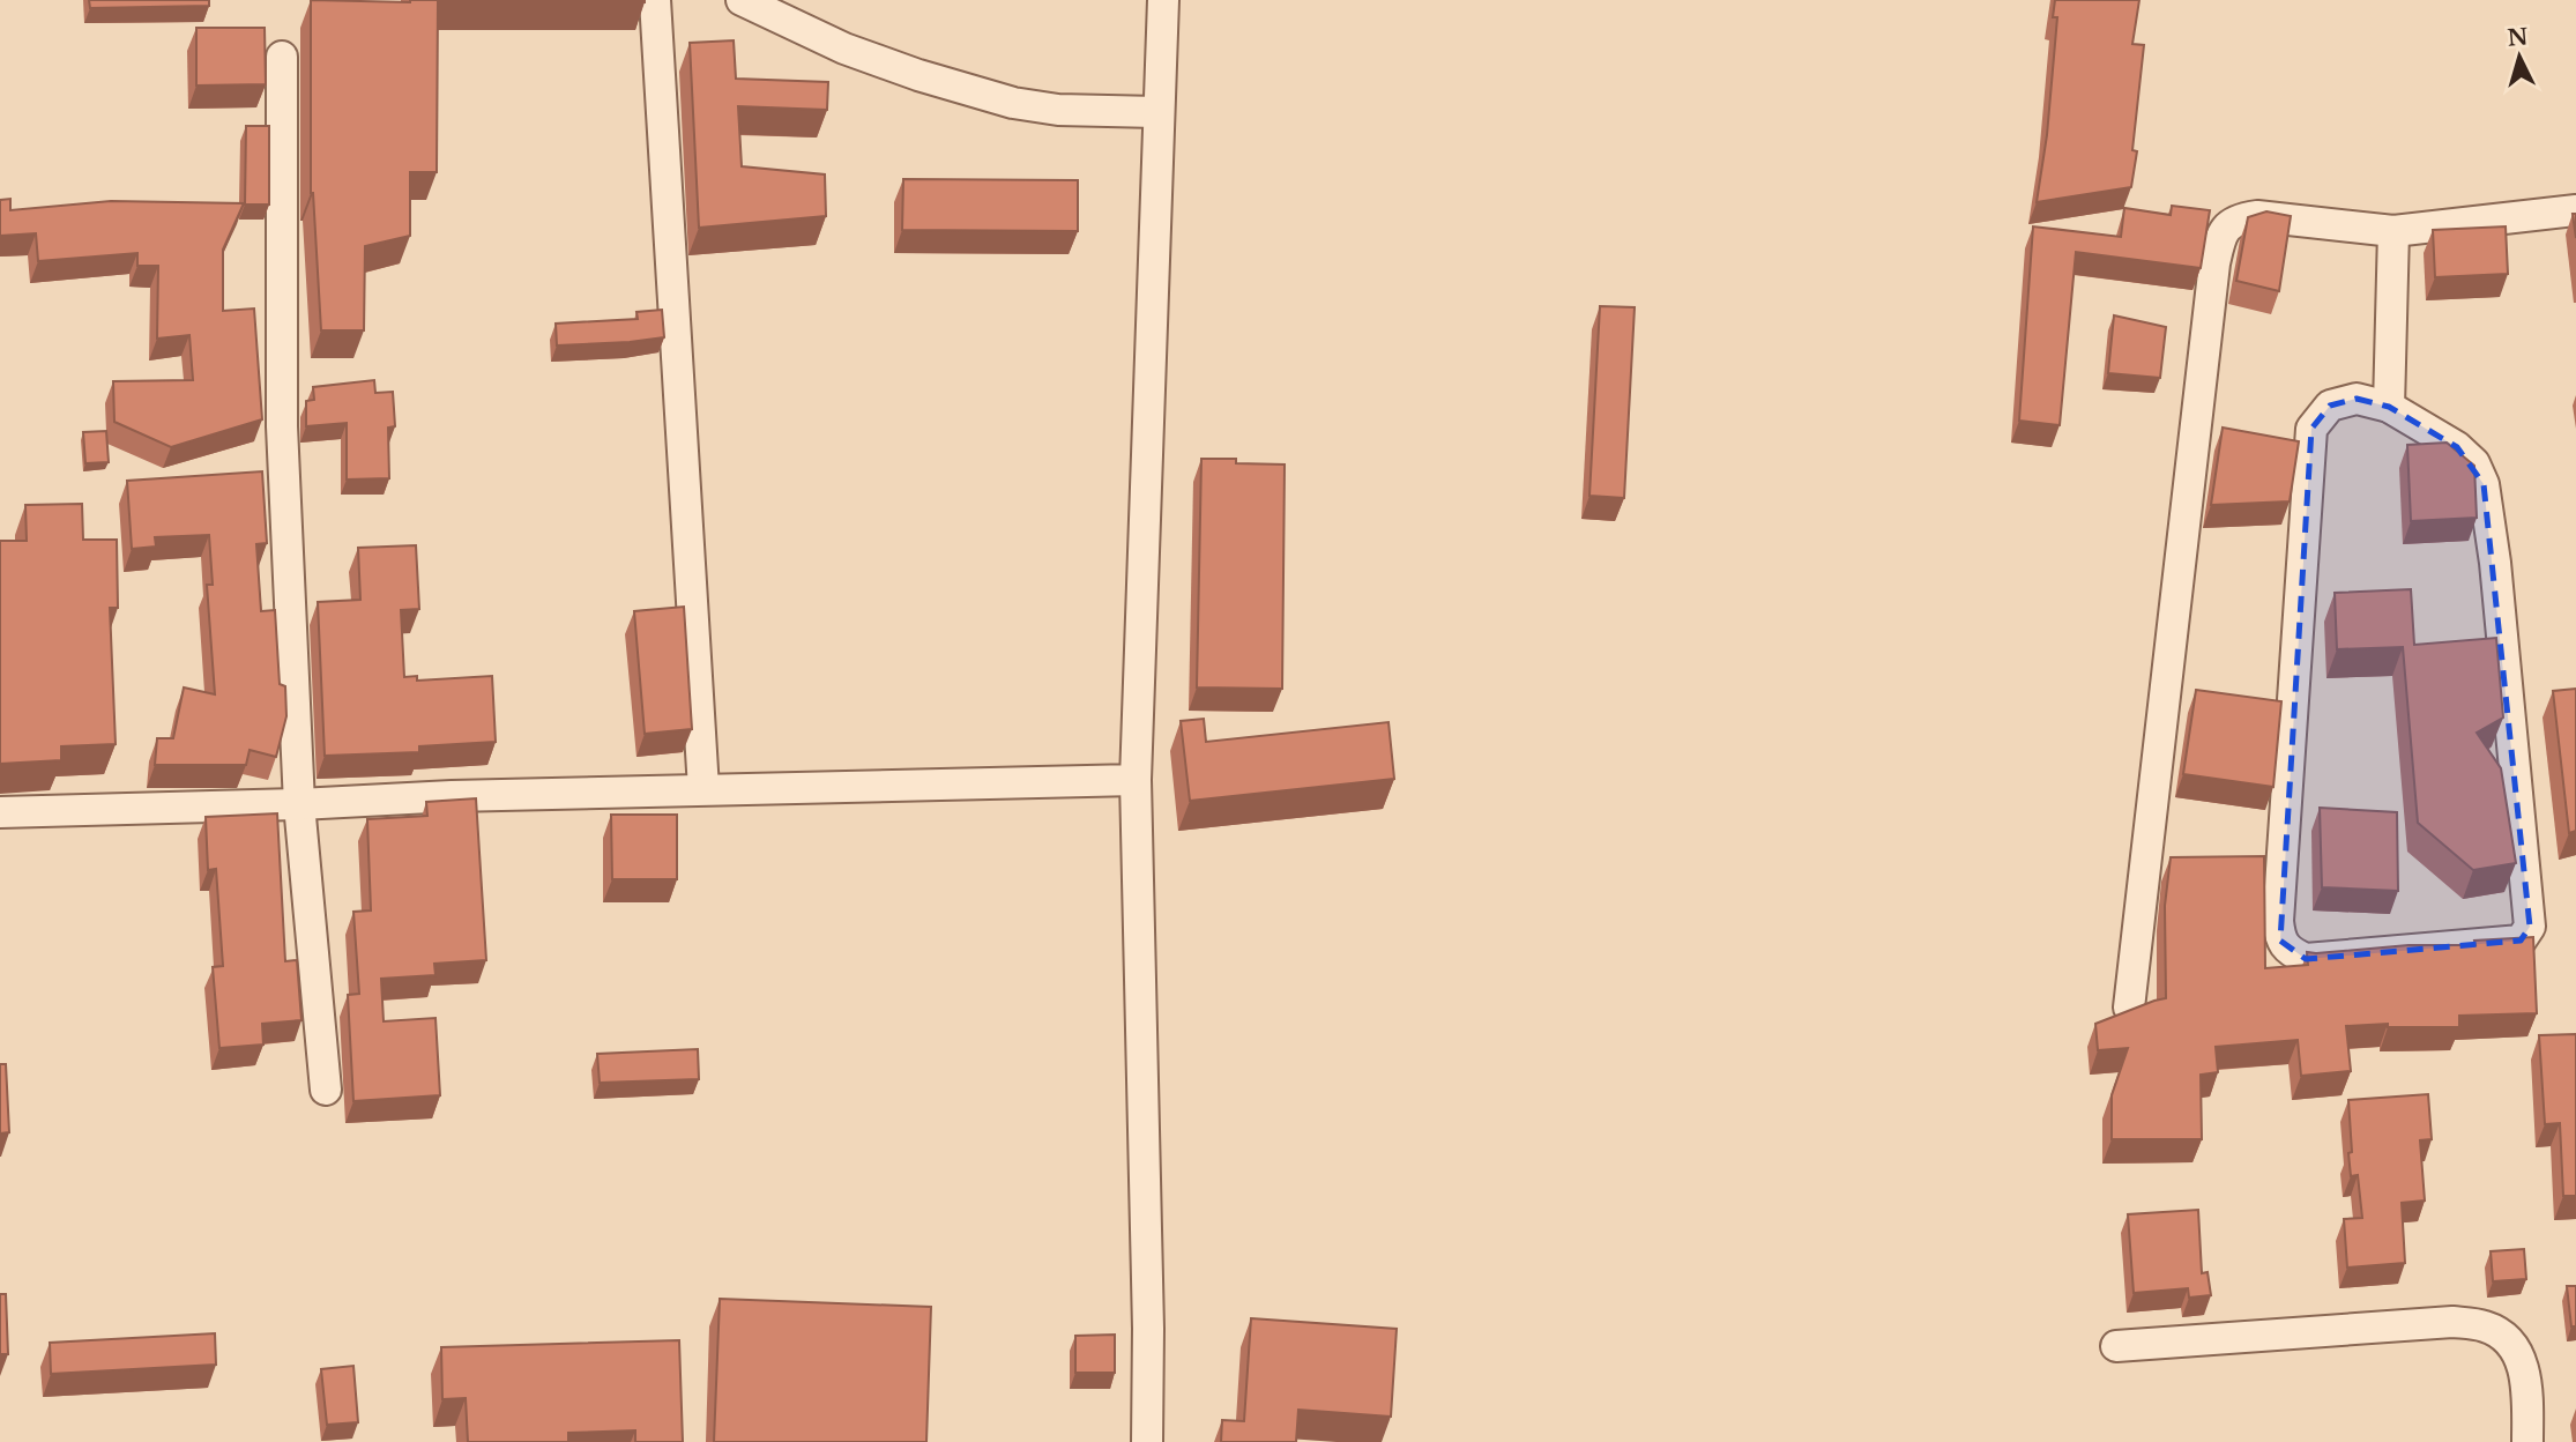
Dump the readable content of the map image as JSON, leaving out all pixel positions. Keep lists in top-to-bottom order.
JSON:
{
  "north": "top"
}
